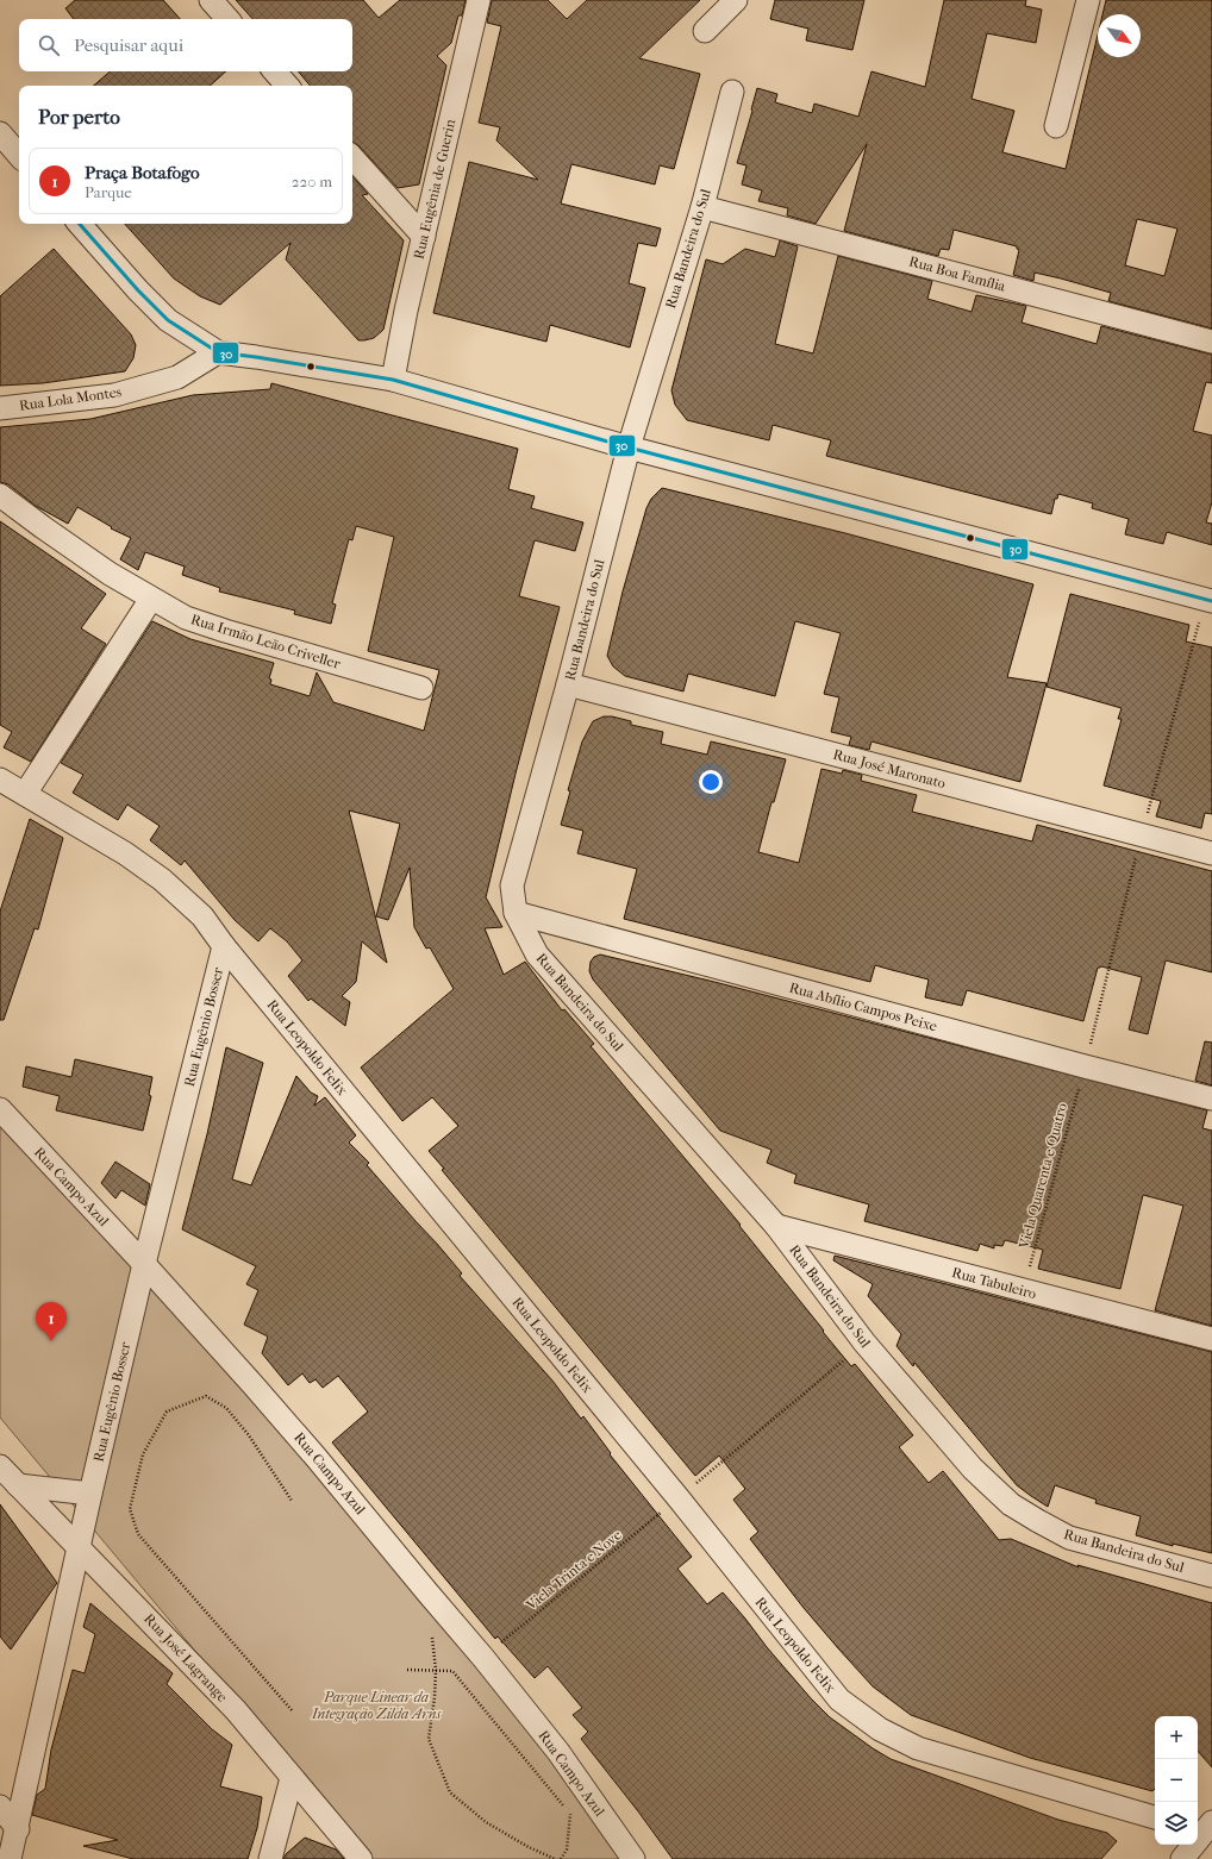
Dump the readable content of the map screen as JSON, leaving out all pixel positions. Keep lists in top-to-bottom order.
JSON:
{
  "streets": {
    "street": [
      "Rua Eugênia de Guerin",
      "Rua Bandeira do Sul",
      "Rua Boa Família",
      "Rua Lola Montes",
      "Rua Irmão Leão Criveller",
      "Rua José Maronato",
      "Rua Abílio Campos Peixe",
      "Rua Eugênio Bosser",
      "Rua Leopoldo Felix",
      "Rua Campo Azul",
      "Rua Tabuleiro",
      "Rua José Lagrange"
    ],
    "path": ["Viela Quarenta e Quatro", "Viela Trinta e Nove"]
  },
  "crossings": [
    ["Rua Bandeira do Sul", "Rua Boa Família"],
    ["Rua Bandeira do Sul", "Rua José Maronato"],
    ["Rua Bandeira do Sul", "Rua Abílio Campos Peixe"],
    ["Rua Bandeira do Sul", "Rua Tabuleiro"],
    ["Rua Bandeira do Sul", "Viela Trinta e Nove"],
    ["Rua Abílio Campos Peixe", "Viela Quarenta e Quatro"],
    ["Rua Eugênio Bosser", "Rua Leopoldo Felix"],
    ["Rua Eugênio Bosser", "Rua Campo Azul"],
    ["Rua Eugênio Bosser", "Rua José Lagrange"],
    ["Rua Leopoldo Felix", "Viela Trinta e Nove"],
    ["Viela Quarenta e Quatro", "Rua Tabuleiro"],
    ["Rua Campo Azul", "Viela Trinta e Nove"]
  ],
  "parks": ["Parque Linear da Integração Zilda Arns"],
  "lines": ["transit line 30"],
  "north": "bottom right",
  "page": {
    "search": "Pesquisar aqui",
    "heading": "Por perto",
    "list": [
      {
        "mark": "1",
        "name": "Praça Botafogo",
        "note": "Parque",
        "value": "220 m"
      }
    ],
    "pins": "1",
    "map_buttons": ["+", "−"]
  }
}
